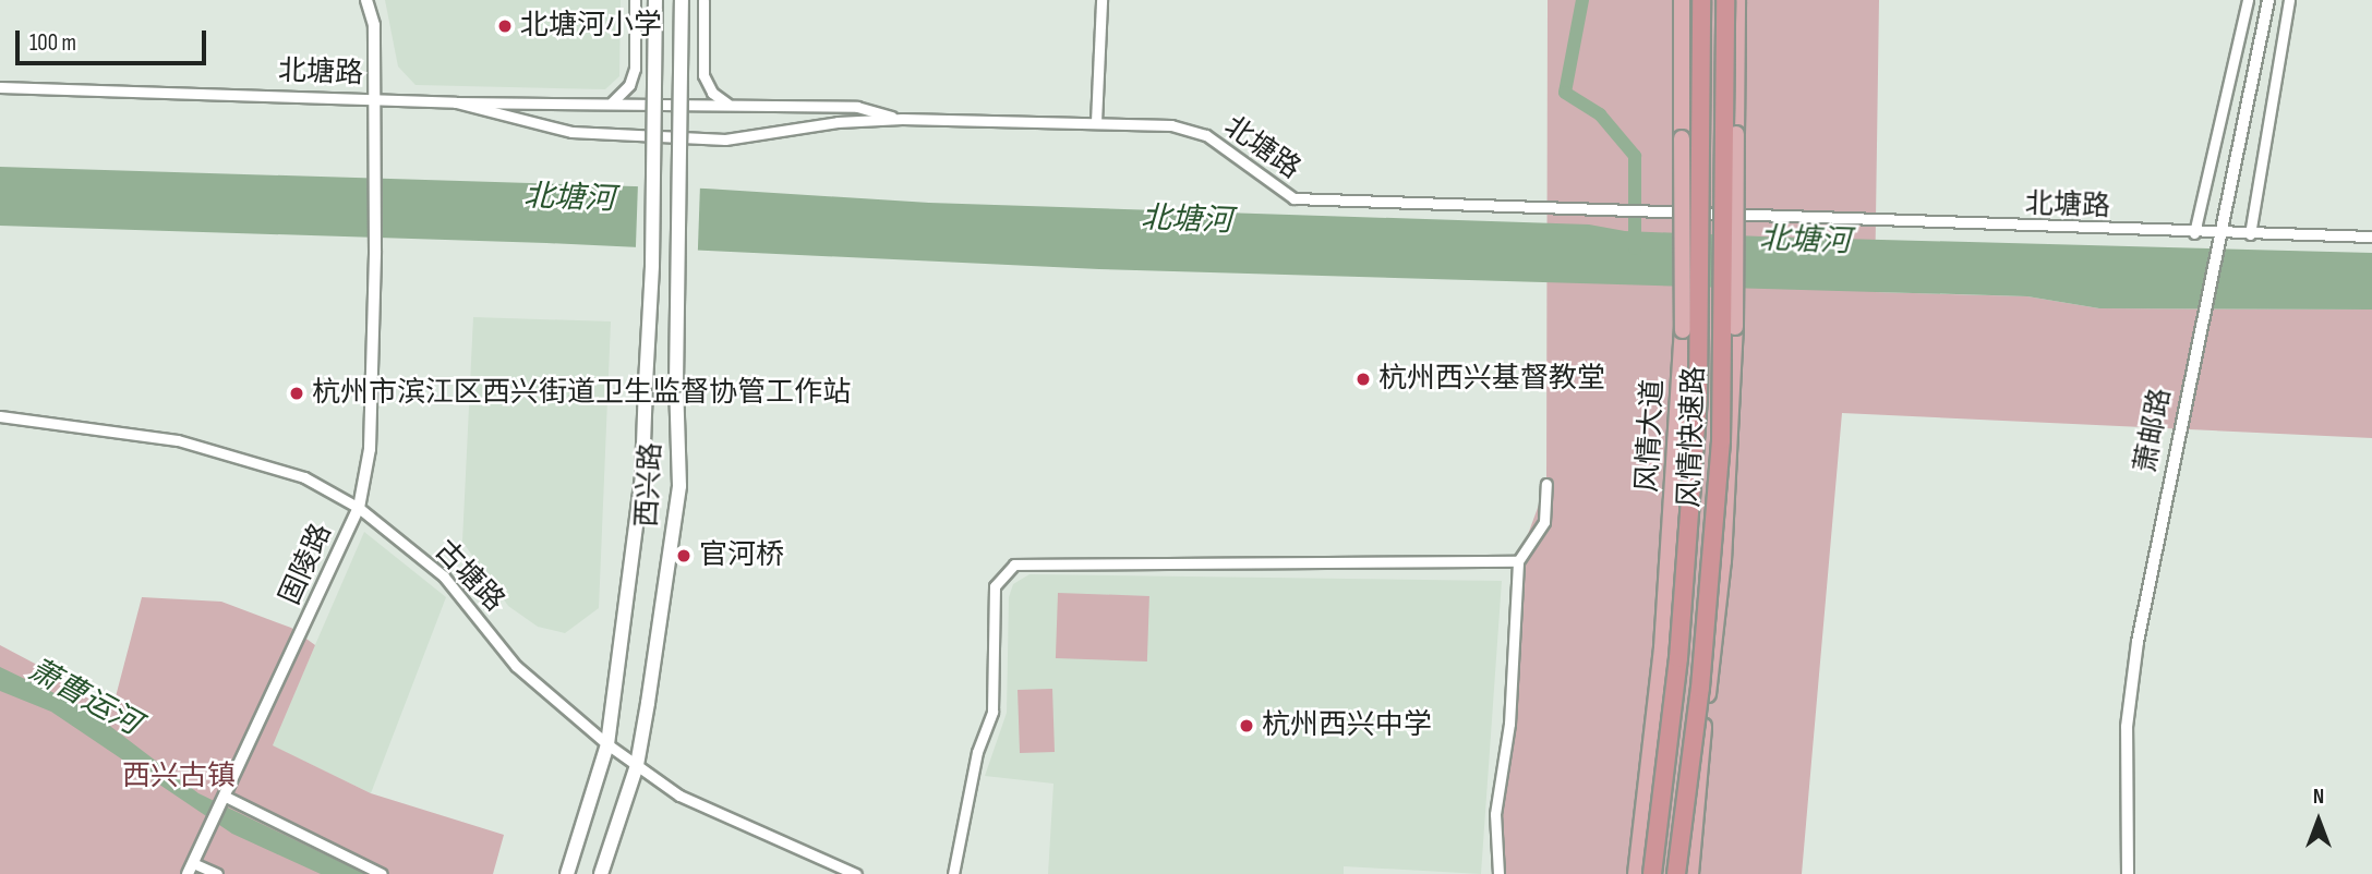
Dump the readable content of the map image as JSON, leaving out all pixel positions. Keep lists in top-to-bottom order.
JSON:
{
  "streets": {
    "highway": ["风情快速路"],
    "main road": ["风情大道", "西兴路"],
    "street": [
      "北塘路",
      "萧邮路",
      "固陵路",
      "古塘路"
    ]
  },
  "crossings": [
    ["北塘路", "萧邮路"],
    ["北塘路", "固陵路"],
    ["西兴路", "古塘路"],
    ["固陵路", "古塘路"]
  ],
  "water": ["北塘河", "萧曹运河"],
  "parks": ["西兴古镇"],
  "places": [
    "北塘河小学",
    "杭州西兴基督教堂",
    "杭州市滨江区西兴街道卫生监督协管工作站",
    "官河桥",
    "杭州西兴中学"
  ],
  "scale_bar": "100 m",
  "north": "top"
}
